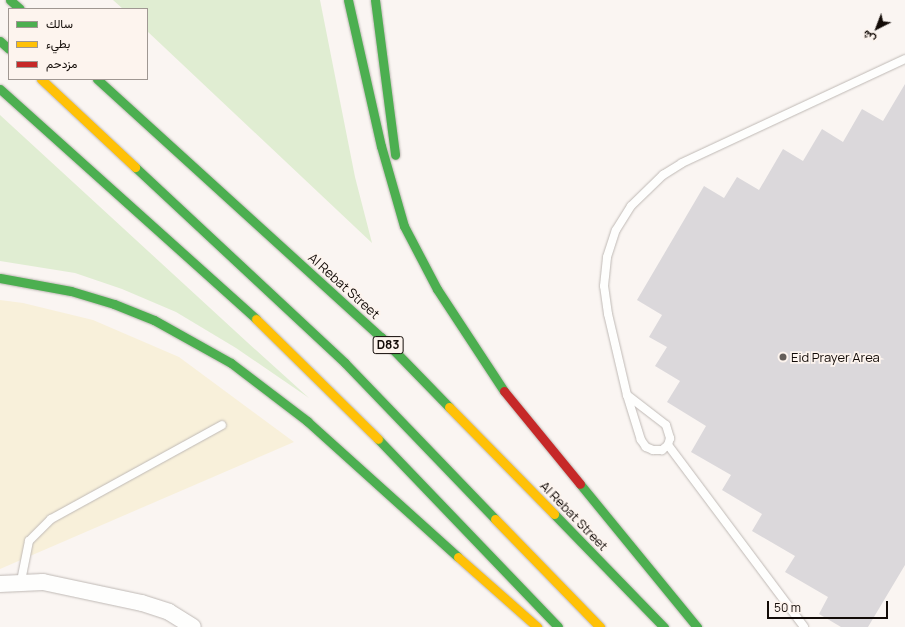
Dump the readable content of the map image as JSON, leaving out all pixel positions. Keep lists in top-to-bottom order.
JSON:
{
  "streets": {
    "highway": ["Al Rebat Street", "D83"]
  },
  "places": ["Eid Prayer Area"],
  "legend": ["سالك", "بطيء", "مزدحم"],
  "scale_bar": "50 m",
  "north": "bottom left"
}
